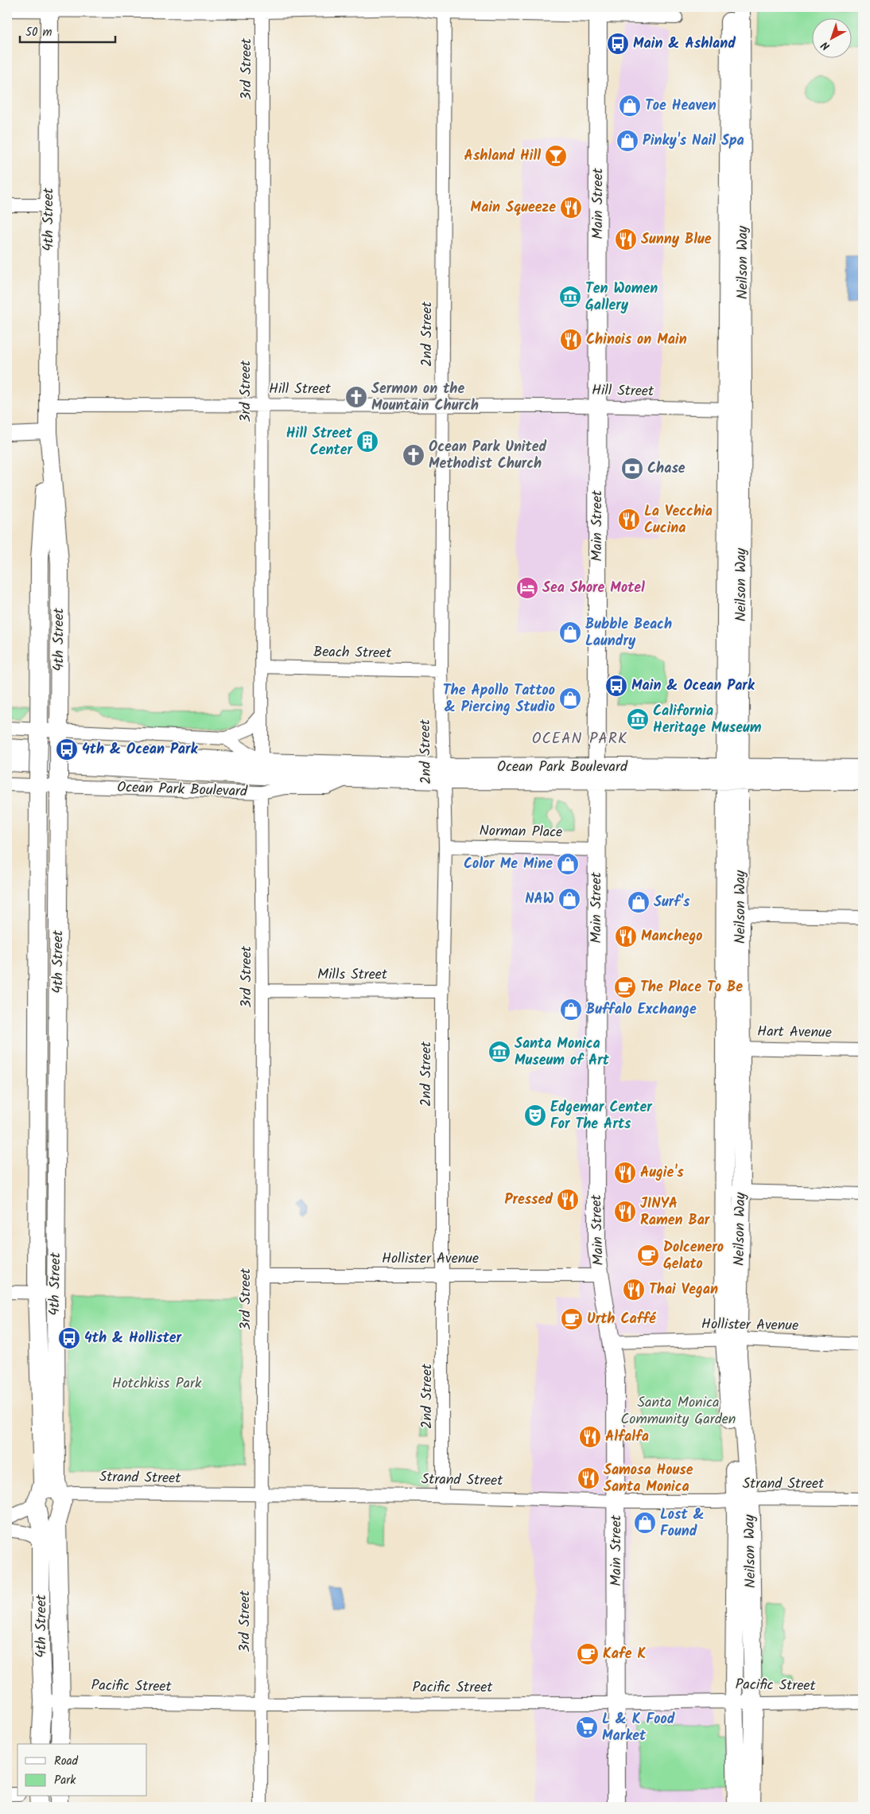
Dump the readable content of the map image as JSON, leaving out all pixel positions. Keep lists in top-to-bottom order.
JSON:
{
  "streets": {
    "street": [
      "3rd Street",
      "Main Street",
      "4th Street",
      "Neilson Way",
      "2nd Street",
      "Hill Street",
      "Beach Street",
      "Ocean Park Boulevard",
      "Norman Place",
      "Mills Street",
      "Hart Avenue",
      "Hollister Avenue",
      "Strand Street",
      "Pacific Street"
    ]
  },
  "crossings": [
    ["3rd Street", "Hill Street"],
    ["3rd Street", "Beach Street"],
    ["3rd Street", "Ocean Park Boulevard"],
    ["3rd Street", "Mills Street"],
    ["3rd Street", "Hollister Avenue"],
    ["3rd Street", "Strand Street"],
    ["3rd Street", "Pacific Street"],
    ["Main Street", "Hill Street"],
    ["Main Street", "Ocean Park Boulevard"],
    ["Main Street", "Norman Place"],
    ["Main Street", "Hollister Avenue"],
    ["Main Street", "Strand Street"],
    ["Main Street", "Pacific Street"],
    ["4th Street", "Hill Street"],
    ["4th Street", "Ocean Park Boulevard"],
    ["4th Street", "Strand Street"],
    ["4th Street", "Pacific Street"],
    ["Neilson Way", "Hill Street"],
    ["Neilson Way", "Ocean Park Boulevard"],
    ["Neilson Way", "Hart Avenue"],
    ["Neilson Way", "Hollister Avenue"],
    ["Neilson Way", "Strand Street"],
    ["Neilson Way", "Pacific Street"],
    ["2nd Street", "Hill Street"],
    ["2nd Street", "Beach Street"],
    ["2nd Street", "Ocean Park Boulevard"],
    ["2nd Street", "Norman Place"],
    ["2nd Street", "Mills Street"],
    ["2nd Street", "Hollister Avenue"],
    ["2nd Street", "Strand Street"]
  ],
  "districts": ["OCEAN PARK"],
  "parks": ["Hotchkiss Park", "Santa Monica Community Garden"],
  "places": {
    "bus stop": [
      "Main & Ashland",
      "Main & Ocean Park",
      "4th & Ocean Park",
      "4th & Hollister"
    ],
    "shop": [
      "Toe Heaven",
      "Pinky's Nail Spa",
      "Bubble Beach Laundry",
      "The Apollo Tattoo & Piercing Studio",
      "Color Me Mine",
      "NAW",
      "Surf's",
      "Buffalo Exchange",
      "Lost & Found"
    ],
    "bar": ["Ashland Hill"],
    "restaurant": [
      "Main Squeeze",
      "Sunny Blue",
      "Chinois on Main",
      "La Vecchia Cucina",
      "Manchego",
      "Augie's",
      "Pressed",
      "JINYA Ramen Bar",
      "Thai Vegan",
      "Alfalfa",
      "Samosa House Santa Monica"
    ],
    "museum": ["Ten Women Gallery", "California Heritage Museum", "Santa Monica Museum of Art"],
    "church": ["Sermon on the Mountain Church", "Ocean Park United Methodist Church"],
    "building": ["Hill Street Center"],
    "bank": ["Chase"],
    "hotel": ["Sea Shore Motel"],
    "cafe": [
      "The Place To Be",
      "Dolcenero Gelato",
      "Urth Caffé",
      "Kafe K"
    ],
    "theatre": ["Edgemar Center For The Arts"],
    "supermarket": ["L & K Food Market"]
  },
  "legend": ["Road", "Park"],
  "scale_bar": "50 m",
  "north": "bottom left"
}
